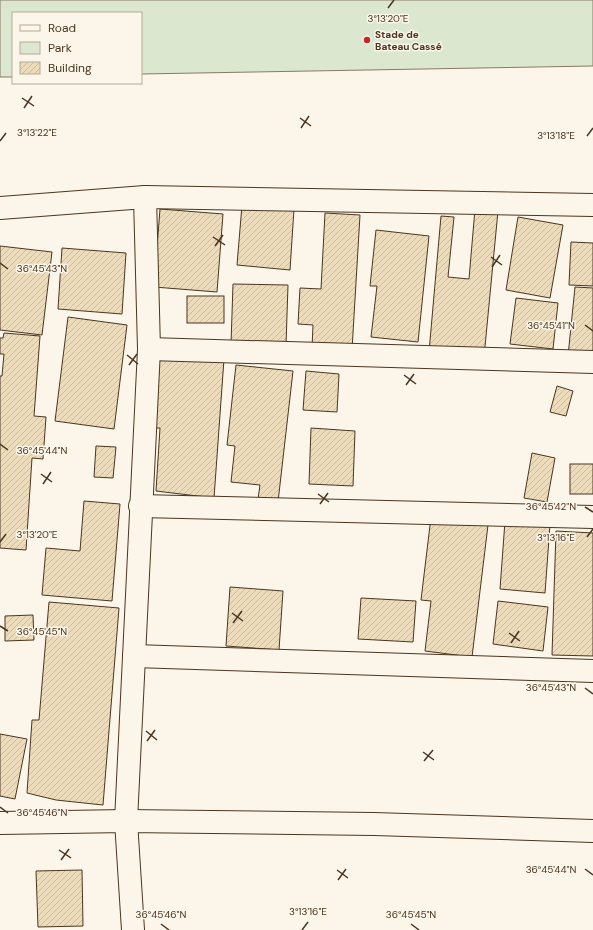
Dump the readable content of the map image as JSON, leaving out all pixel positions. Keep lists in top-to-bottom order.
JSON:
{
  "places": ["Stade de Bateau Cassé"],
  "legend": ["Road", "Park", "Building"],
  "coordinates": [
    "3°13'20\"E",
    "3°13'22\"E",
    "3°13'18\"E",
    "36°45'43\"N",
    "36°45'41\"N",
    "36°45'44\"N",
    "36°45'42\"N",
    "3°13'16\"E",
    "36°45'45\"N",
    "36°45'46\"N"
  ]
}
